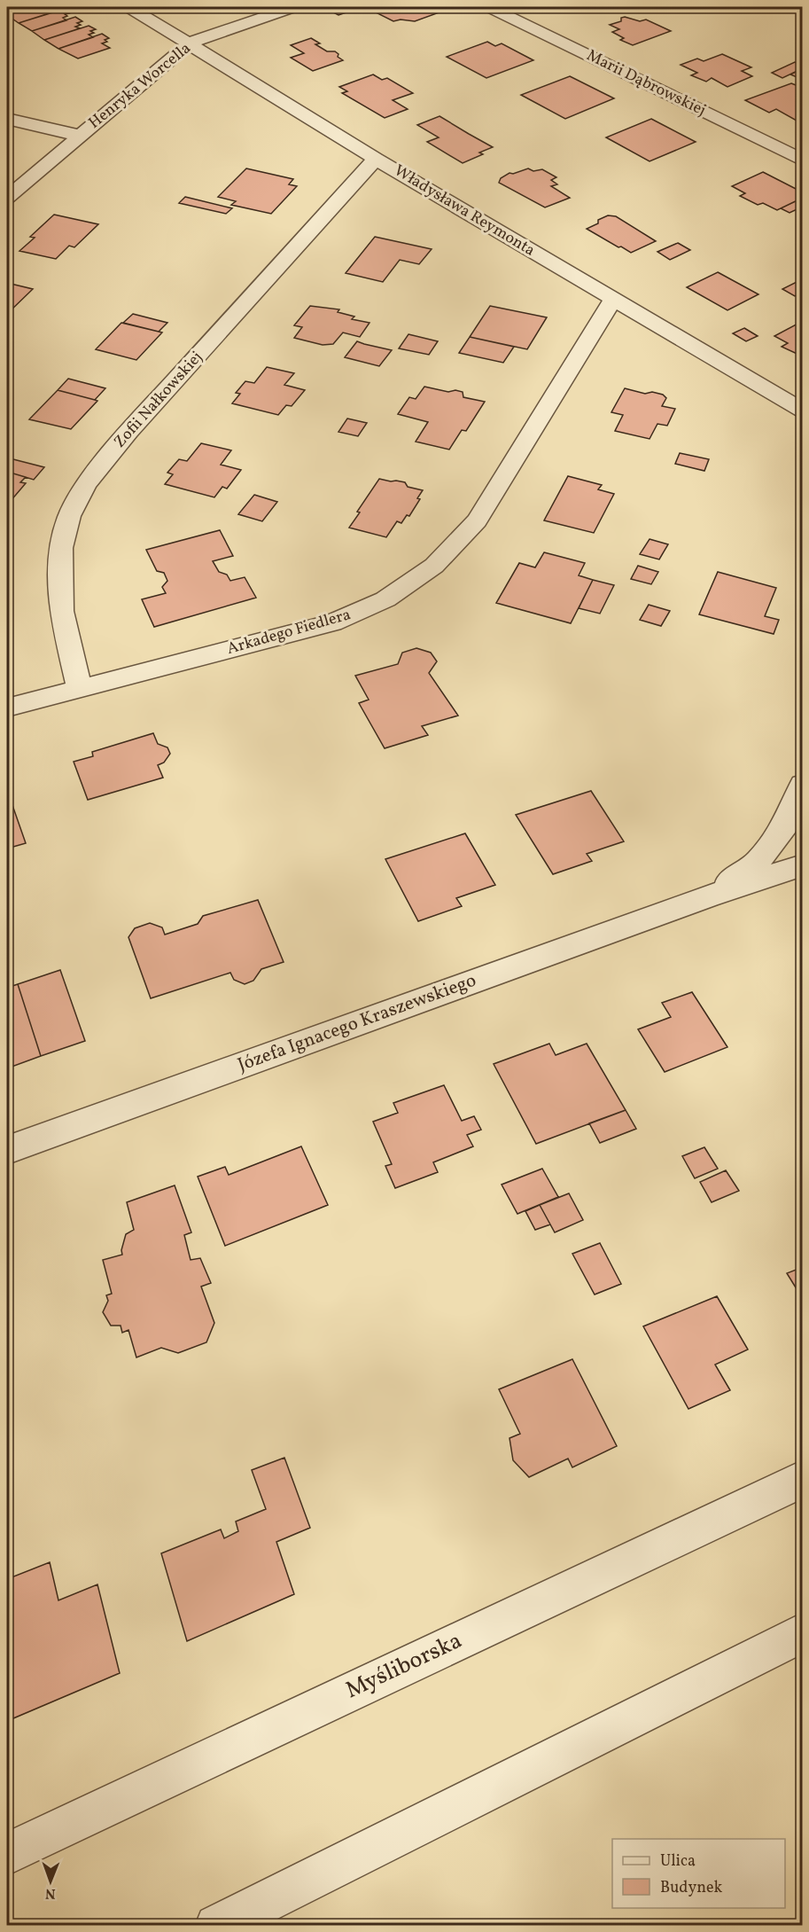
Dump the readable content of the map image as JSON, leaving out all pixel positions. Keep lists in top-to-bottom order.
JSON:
{
  "streets": {
    "street": [
      "Marii Dąbrowskiej",
      "Henryka Worcella",
      "Władysława Reymonta",
      "Zofii Nałkowskiej",
      "Arkadego Fiedlera",
      "Józefa Ignacego Kraszewskiego",
      "Myśliborska"
    ]
  },
  "crossings": [
    ["Henryka Worcella", "Władysława Reymonta"],
    ["Władysława Reymonta", "Zofii Nałkowskiej"],
    ["Władysława Reymonta", "Arkadego Fiedlera"],
    ["Zofii Nałkowskiej", "Arkadego Fiedlera"]
  ],
  "legend": ["Ulica", "Budynek"],
  "north": "bottom"
}
